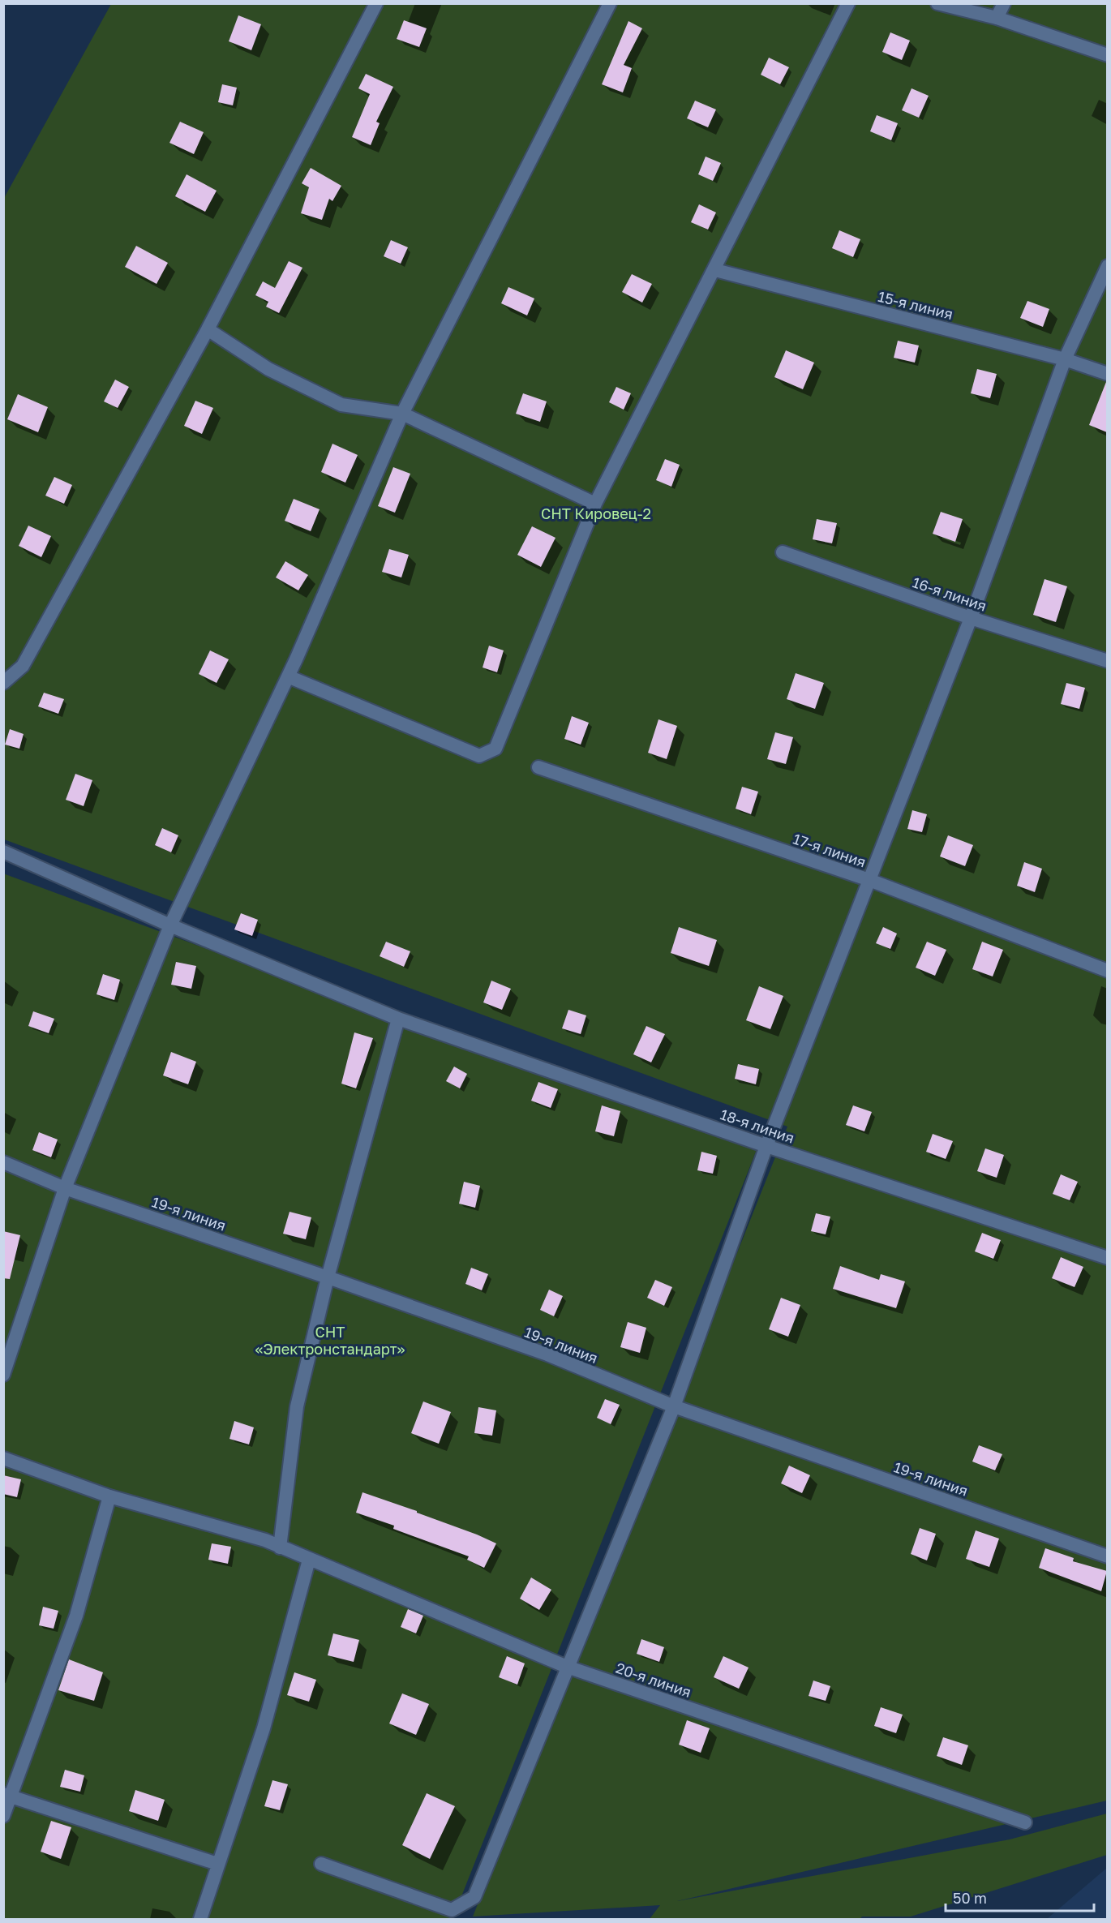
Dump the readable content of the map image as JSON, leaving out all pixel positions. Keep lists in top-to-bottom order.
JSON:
{
  "streets": {
    "street": [
      "15-я линия",
      "16-я линия",
      "17-я линия",
      "18-я линия",
      "19-я линия",
      "20-я линия"
    ]
  },
  "parks": ["СНТ Кировец-2", "СНТ «Электронстандарт»"],
  "scale_bar": "50 m"
}
